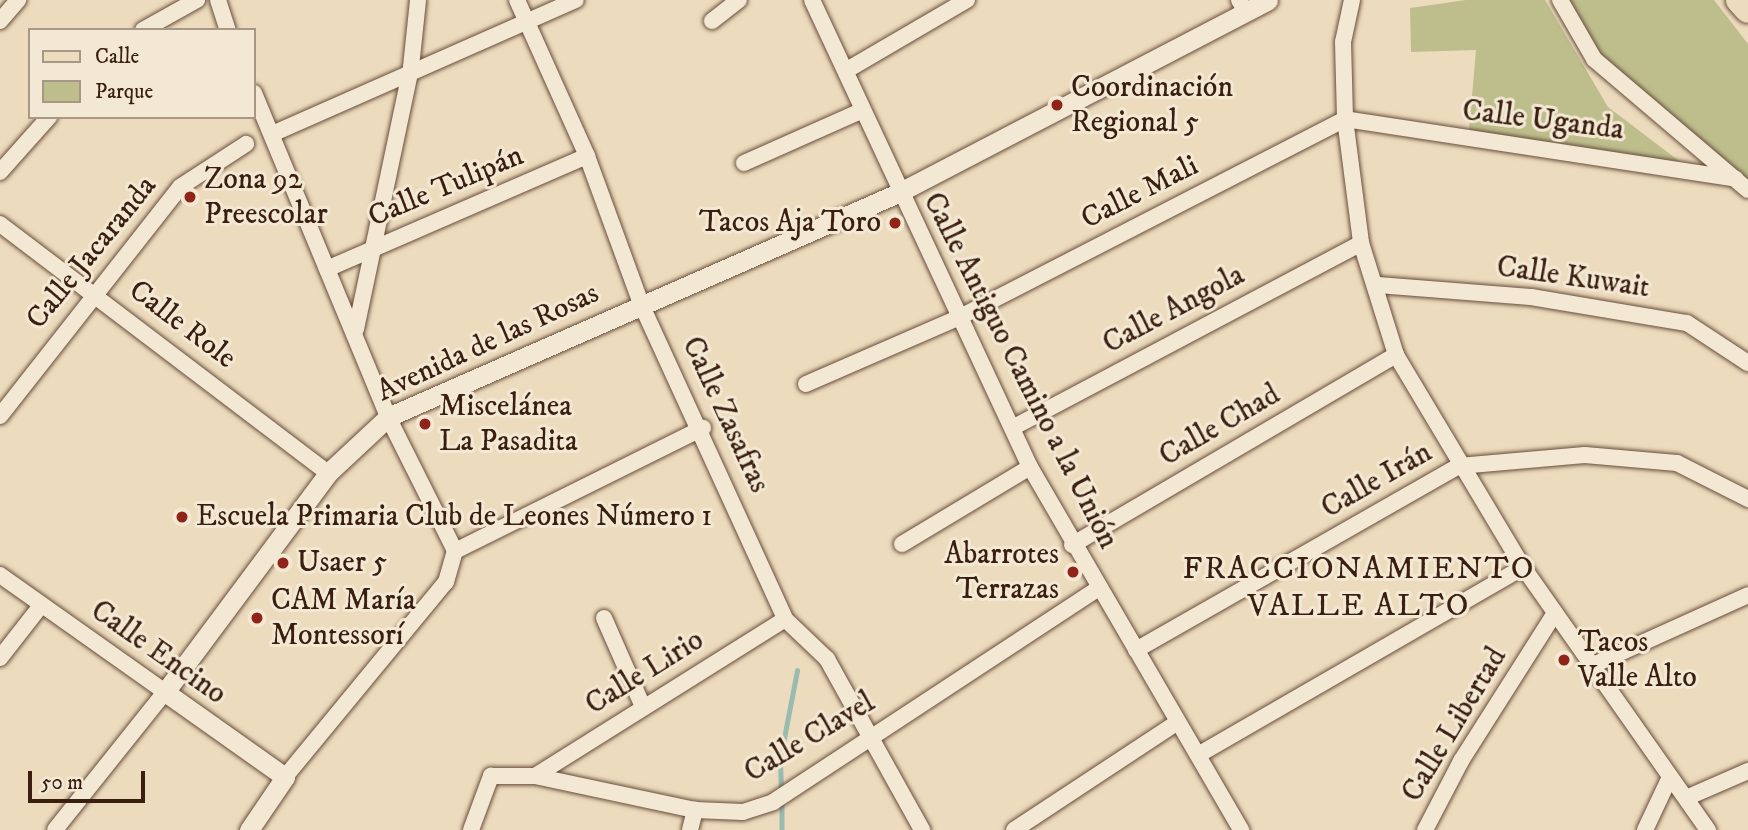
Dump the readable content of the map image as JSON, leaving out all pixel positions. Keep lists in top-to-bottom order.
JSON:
{
  "streets": {
    "street": [
      "Calle Uganda",
      "Calle Tulipán",
      "Calle Mali",
      "Calle Jacaranda",
      "Calle Kuwait",
      "Calle Angola",
      "Calle Role",
      "Avenida de las Rosas",
      "Calle Antiguo Camino a la Unión",
      "Calle Zasafras",
      "Calle Chad",
      "Calle Irán",
      "Calle Encino",
      "Calle Lirio",
      "Calle Libertad",
      "Calle Clavel"
    ]
  },
  "crossings": [
    ["Calle Uganda", "Calle Mali"],
    ["Calle Tulipán", "Calle Zasafras"],
    ["Calle Mali", "Calle Antiguo Camino a la Unión"],
    ["Calle Jacaranda", "Calle Role"],
    ["Calle Angola", "Calle Antiguo Camino a la Unión"],
    ["Calle Role", "Avenida de las Rosas"],
    ["Avenida de las Rosas", "Calle Antiguo Camino a la Unión"],
    ["Avenida de las Rosas", "Calle Zasafras"],
    ["Avenida de las Rosas", "Calle Encino"],
    ["Calle Antiguo Camino a la Unión", "Calle Chad"],
    ["Calle Antiguo Camino a la Unión", "Calle Irán"],
    ["Calle Antiguo Camino a la Unión", "Calle Clavel"],
    ["Calle Zasafras", "Calle Lirio"],
    ["Calle Zasafras", "Calle Clavel"],
    ["Calle Lirio", "Calle Clavel"]
  ],
  "districts": ["FRACCIONAMIENTO VALLE ALTO"],
  "places": [
    "Coordinación Regional 5",
    "Zona 92 Preescolar",
    "Tacos Aja Toro",
    "Miscelánea La Pasadita",
    "Escuela Primaria Club de Leones Número 1",
    "Usaer 5",
    "Abarrotes Terrazas",
    "CAM María Montessorí",
    "Tacos Valle Alto"
  ],
  "legend": ["Calle", "Parque"],
  "scale_bar": "50 m"
}
